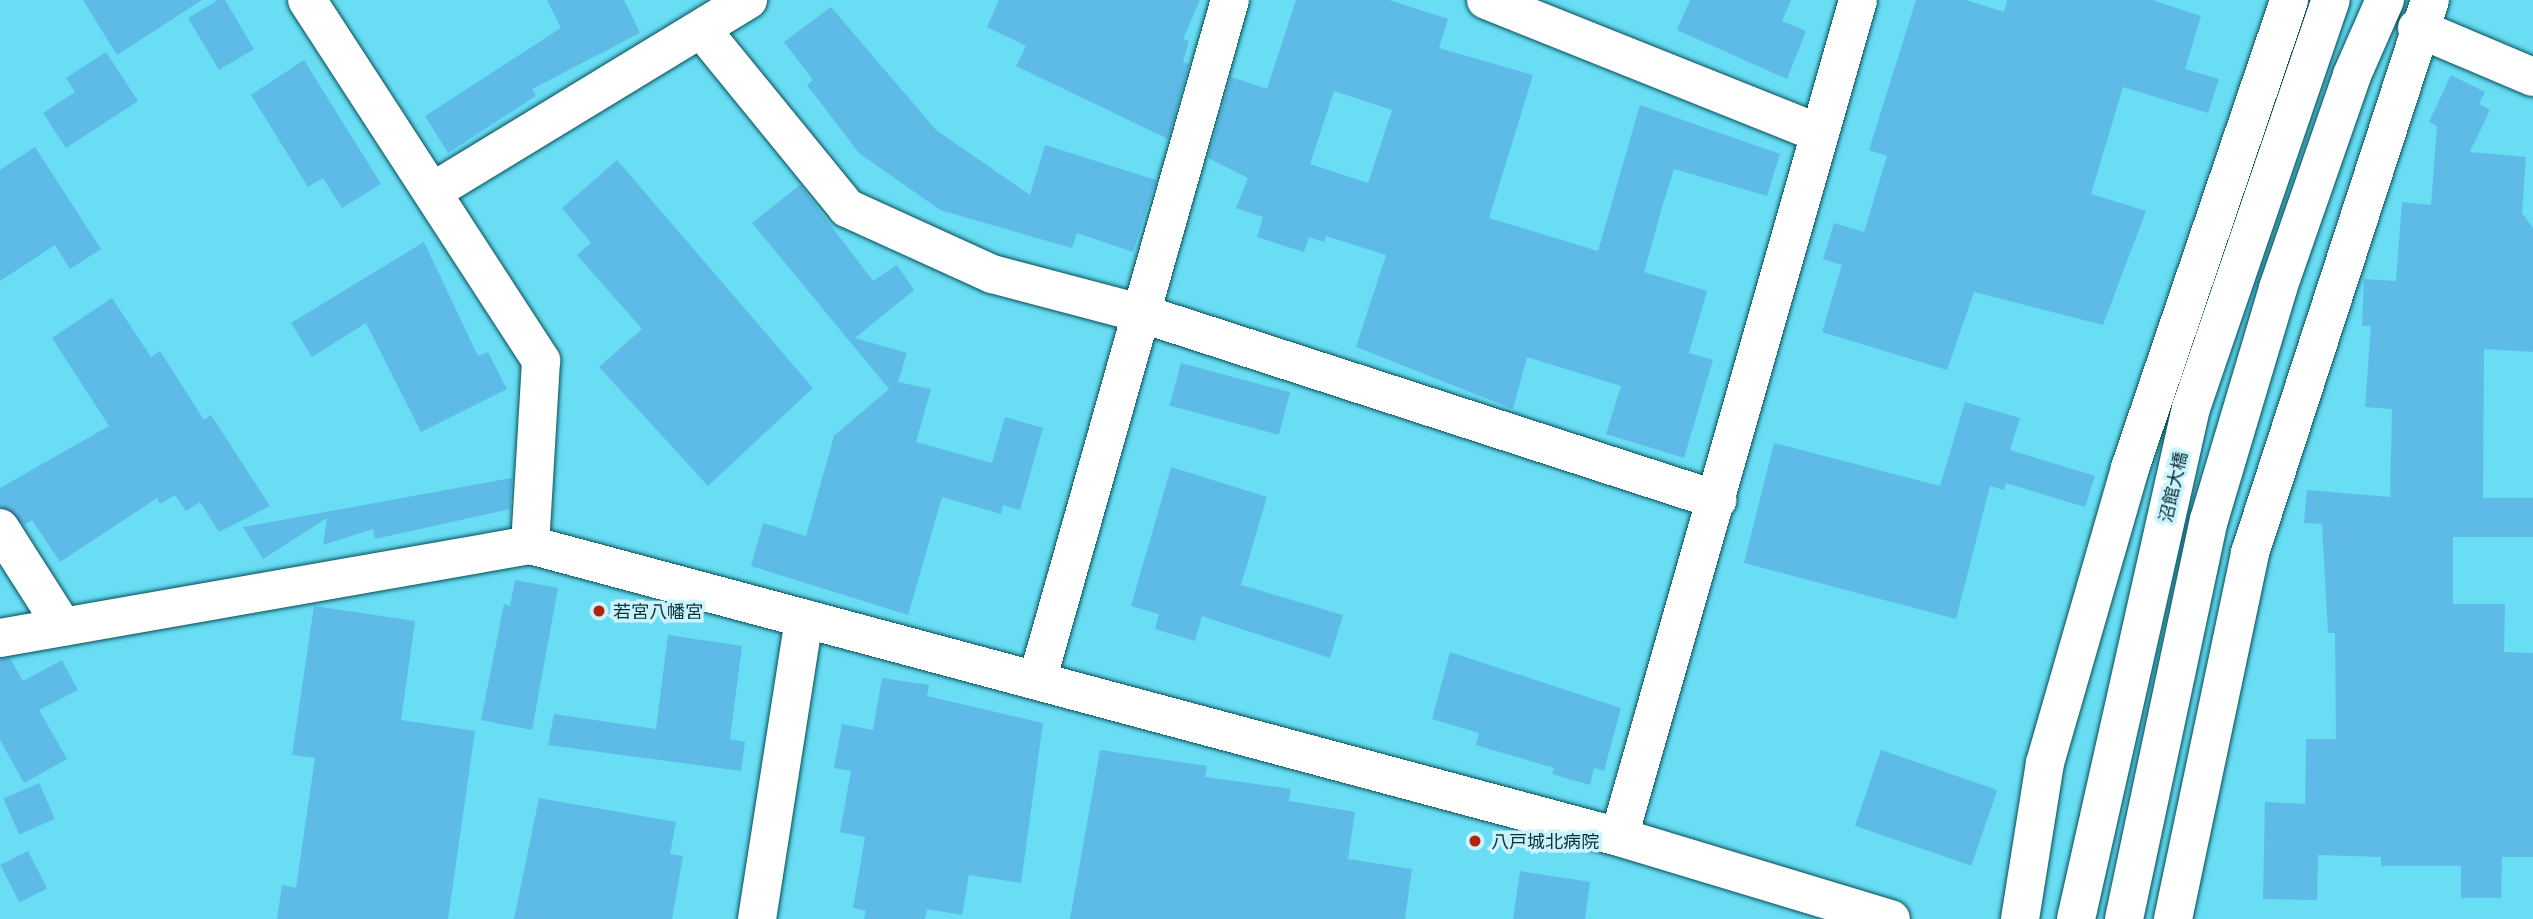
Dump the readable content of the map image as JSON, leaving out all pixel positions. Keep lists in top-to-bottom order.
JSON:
{
  "streets": {
    "street": ["沼館大橋"]
  },
  "places": ["若宮八幡宮", "八戸城北病院"]
}
